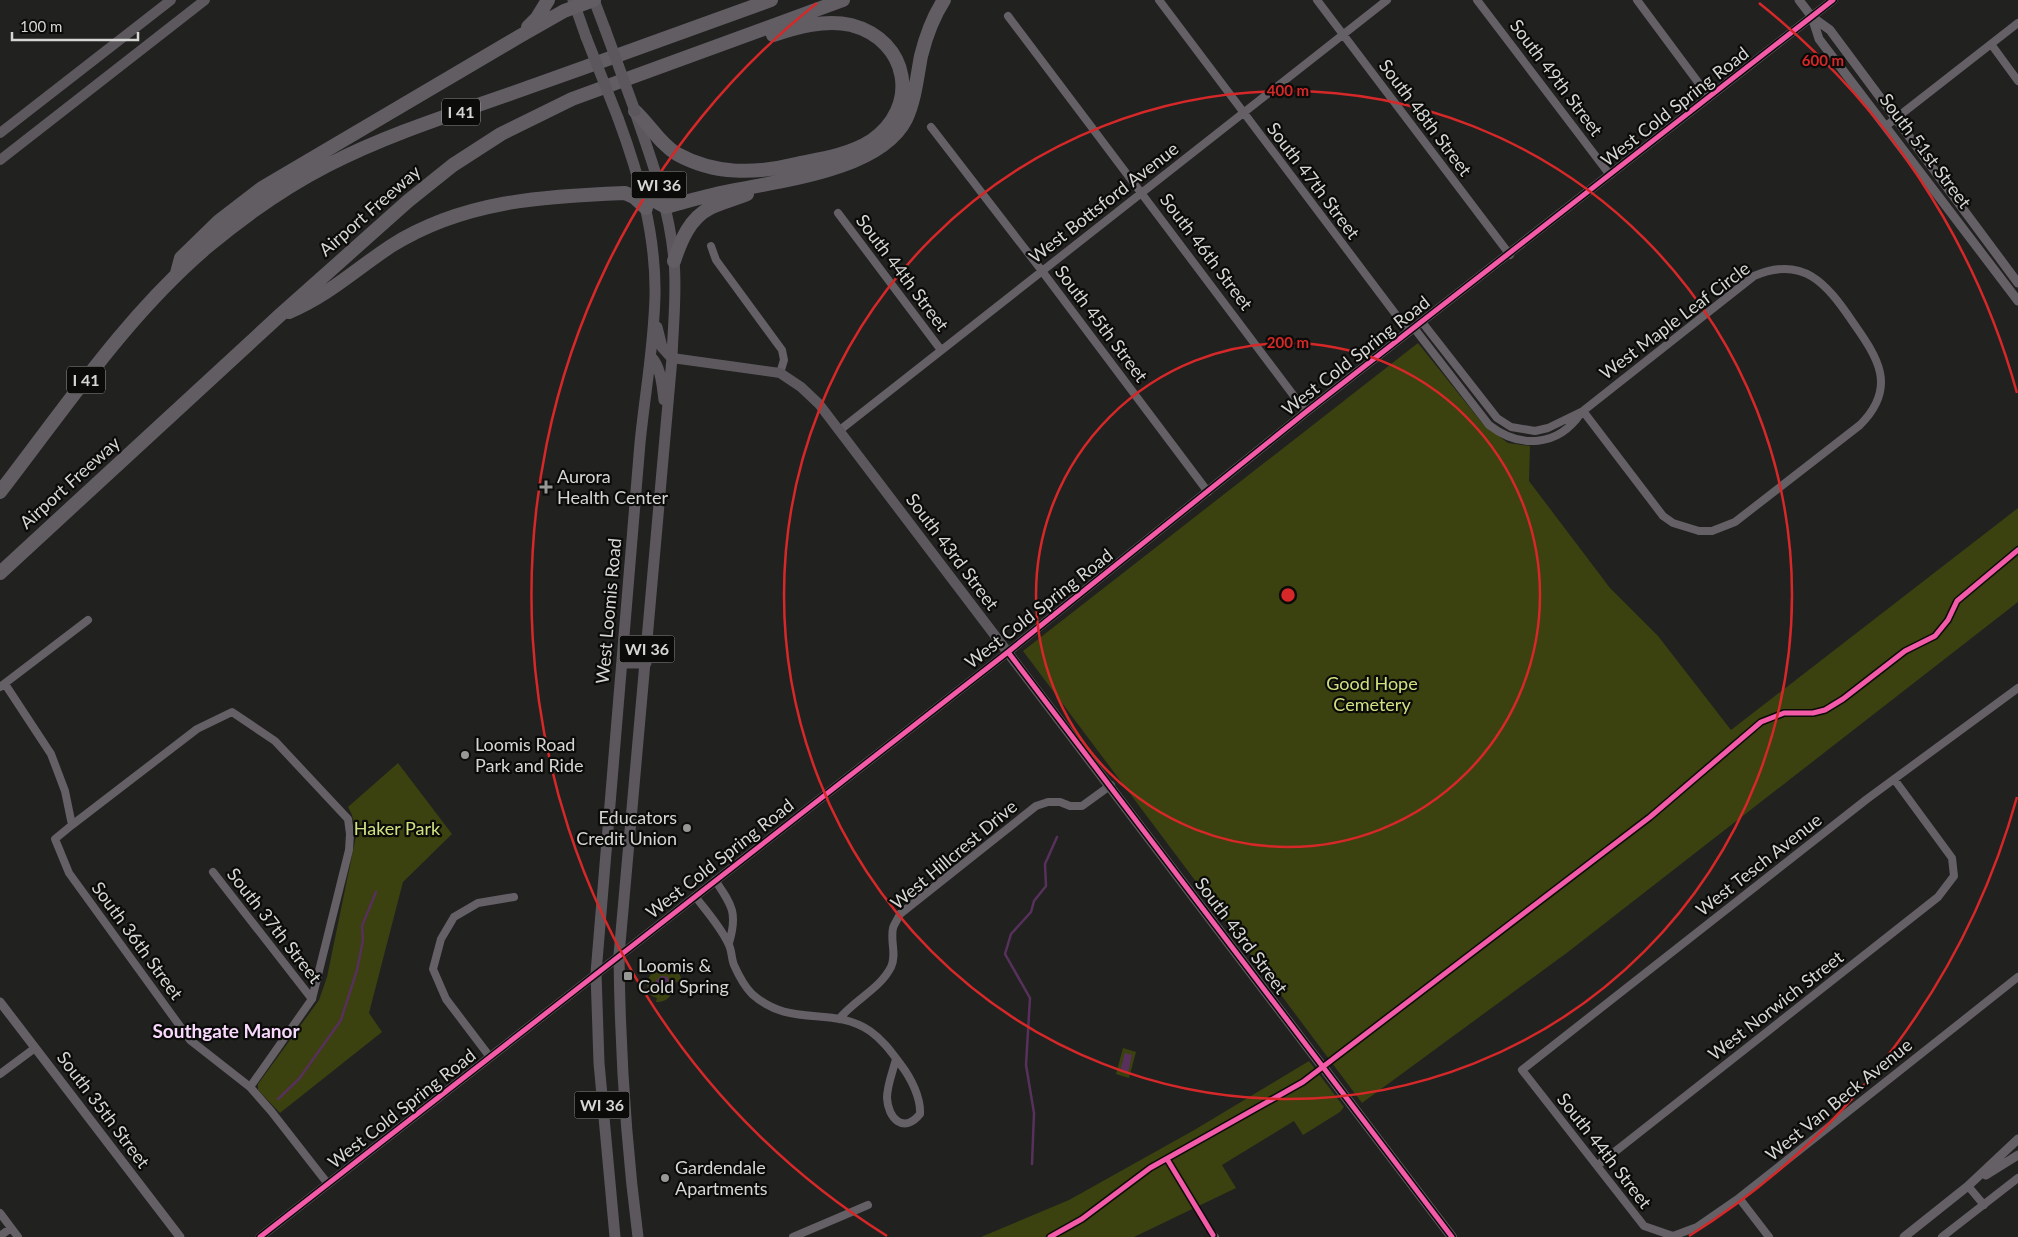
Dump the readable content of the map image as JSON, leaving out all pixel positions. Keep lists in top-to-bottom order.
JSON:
{
  "streets": {
    "highway": ["I 41", "Airport Freeway"],
    "main road": ["WI 36", "South 43rd Street", "West Loomis Road"],
    "street": [
      "South 49th Street",
      "West Cold Spring Road",
      "South 48th Street",
      "South 51st Street",
      "South 47th Street",
      "West Bottsford Avenue",
      "South 46th Street",
      "South 44th Street",
      "West Maple Leaf Circle",
      "South 45th Street",
      "West Hillcrest Drive",
      "West Tesch Avenue",
      "South 37th Street",
      "South 36th Street",
      "West Norwich Street",
      "West Van Beck Avenue",
      "South 35th Street"
    ]
  },
  "crossings": [
    ["South 49th Street", "West Cold Spring Road"],
    ["West Cold Spring Road", "South 48th Street"],
    ["West Cold Spring Road", "South 51st Street"],
    ["West Cold Spring Road", "South 47th Street"],
    ["West Cold Spring Road", "WI 36"],
    ["West Cold Spring Road", "South 46th Street"],
    ["West Cold Spring Road", "West Maple Leaf Circle"],
    ["West Cold Spring Road", "South 45th Street"],
    ["West Cold Spring Road", "South 43rd Street"],
    ["West Cold Spring Road", "West Loomis Road"],
    ["West Cold Spring Road", "South 36th Street"],
    ["South 48th Street", "West Bottsford Avenue"],
    ["South 47th Street", "West Bottsford Avenue"],
    ["South 47th Street", "West Maple Leaf Circle"],
    ["WI 36", "South 43rd Street"],
    ["West Bottsford Avenue", "South 46th Street"],
    ["West Bottsford Avenue", "South 44th Street"],
    ["West Bottsford Avenue", "South 45th Street"],
    ["West Bottsford Avenue", "South 43rd Street"],
    ["South 44th Street", "West Tesch Avenue"],
    ["South 44th Street", "West Norwich Street"],
    ["South 44th Street", "West Van Beck Avenue"],
    ["South 43rd Street", "West Hillcrest Drive"],
    ["West Tesch Avenue", "West Norwich Street"]
  ],
  "districts": ["Southgate Manor"],
  "parks": ["Good Hope Cemetery", "Haker Park"],
  "places": {
    "health": ["Aurora Health Center"],
    "other": ["Loomis Road Park and Ride", "Educators Credit Union", "Gardendale Apartments"],
    "transit": ["Loomis & Cold Spring"]
  },
  "scale_bar": "100 m",
  "rings": ["600 m", "400 m", "200 m"]
}
